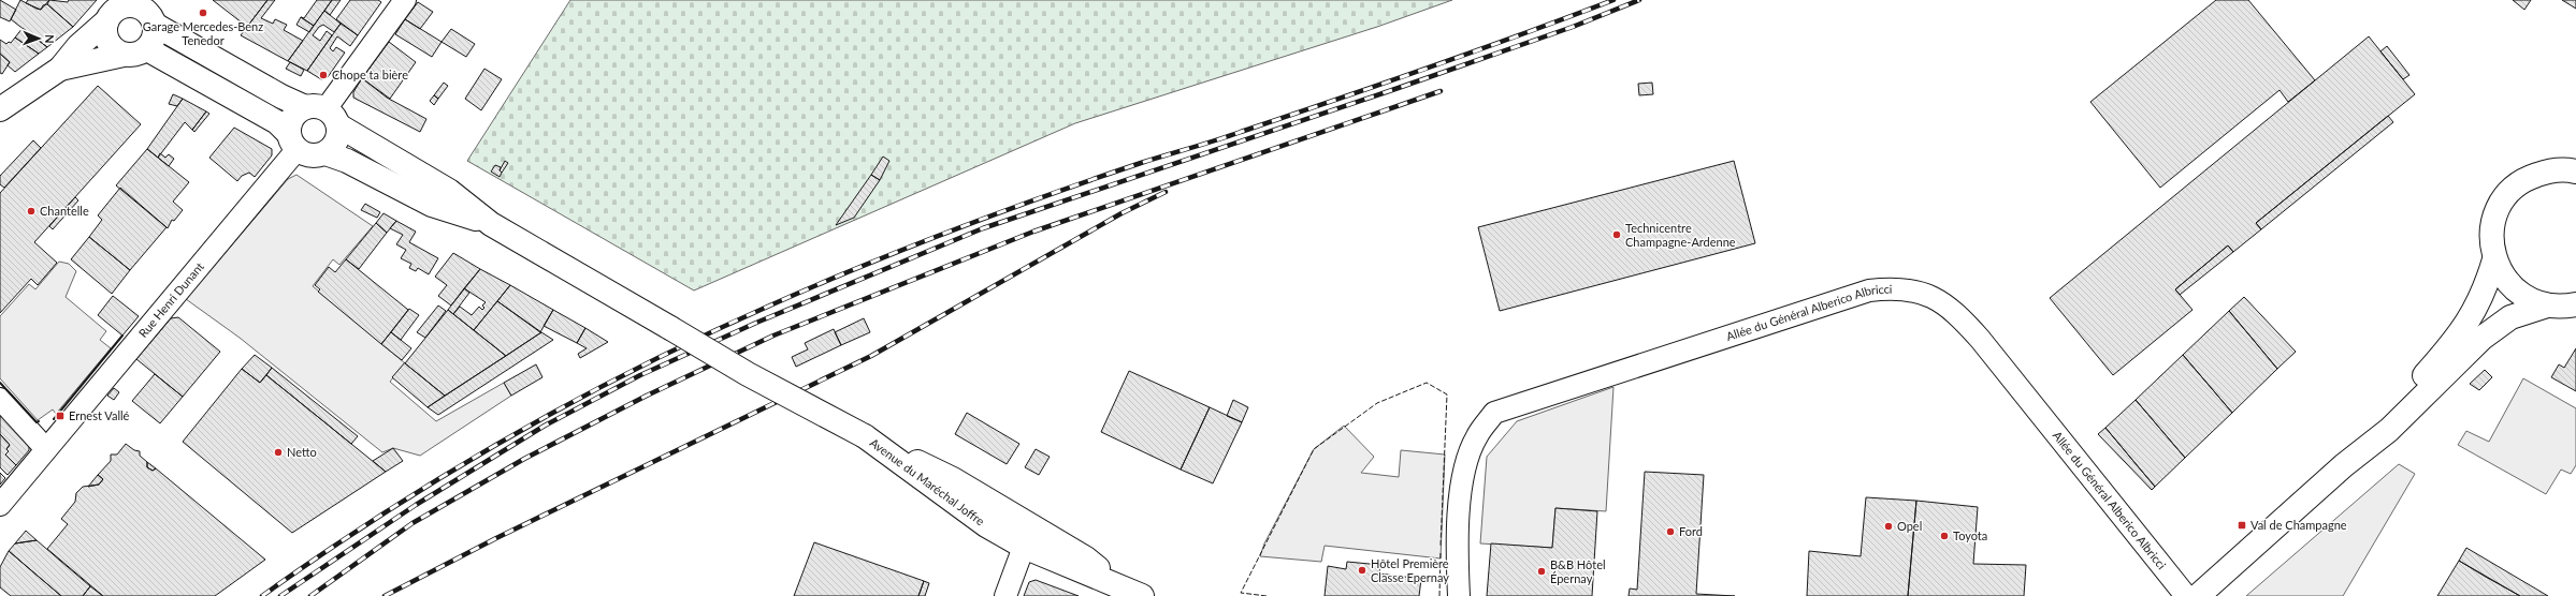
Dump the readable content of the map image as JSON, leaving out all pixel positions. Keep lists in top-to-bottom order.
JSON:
{
  "streets": {
    "main road": ["Avenue du Maréchal Joffre"],
    "street": ["Rue Henri Dunant", "Allée du Général Alberico Albricci"]
  },
  "places": {
    "other": [
      "Garage Mercedes-Benz Tenedor",
      "Chope ta bière",
      "Chantelle",
      "Technicentre Champagne-Ardenne",
      "Netto",
      "Opel",
      "Ford",
      "Toyota",
      "Hôtel Première Classe Epernay",
      "B&B Hôtel Épernay"
    ],
    "transit": ["Ernest Vallé", "Val de Champagne"]
  },
  "north": "right"
}
